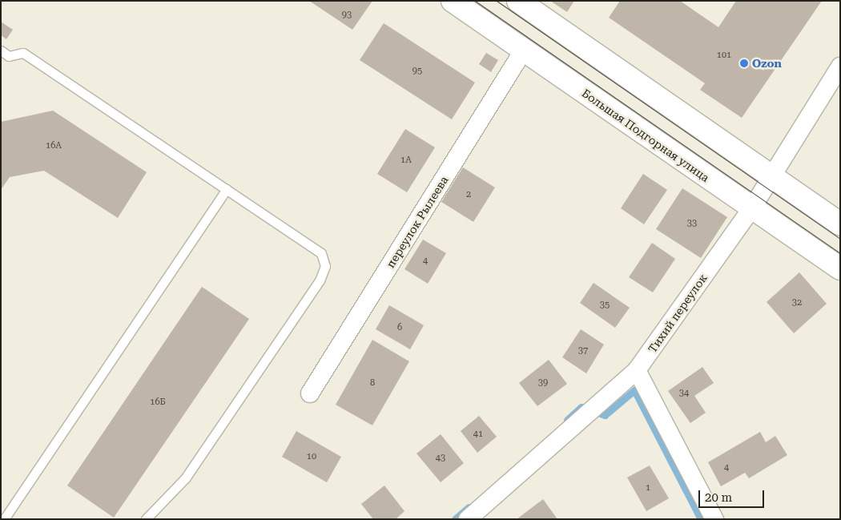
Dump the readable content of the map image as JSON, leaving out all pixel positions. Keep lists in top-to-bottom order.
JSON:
{
  "streets": {
    "main road": ["Большая Подгорная улица"],
    "street": ["переулок Рылеева", "Тихий переулок"]
  },
  "crossings": [
    ["Большая Подгорная улица", "переулок Рылеева"],
    ["Большая Подгорная улица", "Тихий переулок"]
  ],
  "places": ["Ozon"],
  "house_numbers": [
    "93",
    "101",
    "95",
    "16А",
    "1А",
    "2",
    "33",
    "4",
    "32",
    "35",
    "6",
    "37",
    "8",
    "39",
    "34",
    "16Б",
    "41",
    "10",
    "43",
    "4",
    "1"
  ],
  "scale_bar": "20 m"
}
